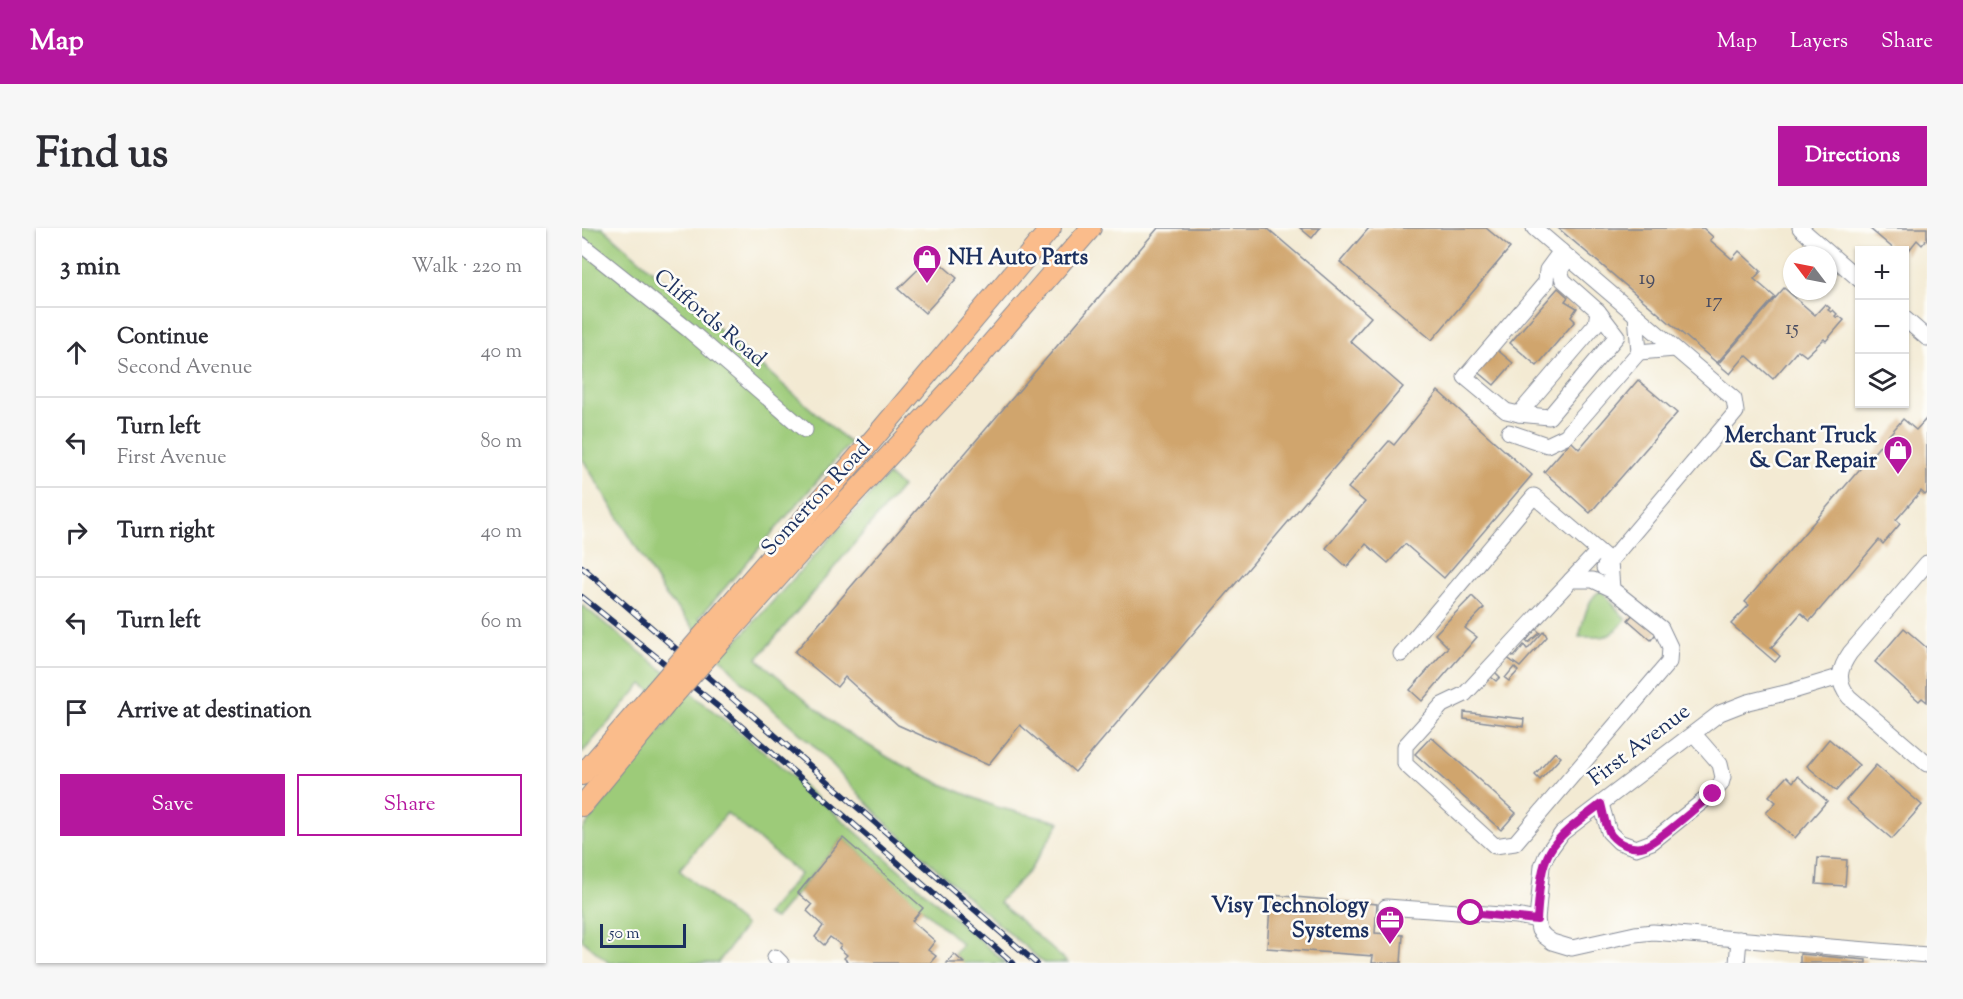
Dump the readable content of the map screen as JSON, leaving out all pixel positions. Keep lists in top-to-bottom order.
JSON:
{
  "streets": {
    "main road": ["Somerton Road"],
    "street": ["Cliffords Road", "First Avenue"]
  },
  "places": {
    "shop": ["NH Auto Parts", "Merchant Truck & Car Repair"],
    "office": ["Visy Technology Systems"]
  },
  "house_numbers": ["19", "17", "15"],
  "scale_bar": "50 m",
  "north": "top left",
  "page": {
    "header": "Map",
    "nav": ["Map", "Layers", "Share"],
    "title": "Find us",
    "buttons": [
      "Directions",
      ["Save", "Share"]
    ],
    "heading": ["3 min", "Walk · 220 m"],
    "map_buttons": ["+", "−"],
    "list": [
      ["Continue", "Second Avenue", "40 m"],
      ["Turn left", "First Avenue", "80 m"],
      ["Turn right", "40 m"],
      ["Turn left", "60 m"],
      "Arrive at destination"
    ],
    "scale": "50 m"
  }
}
